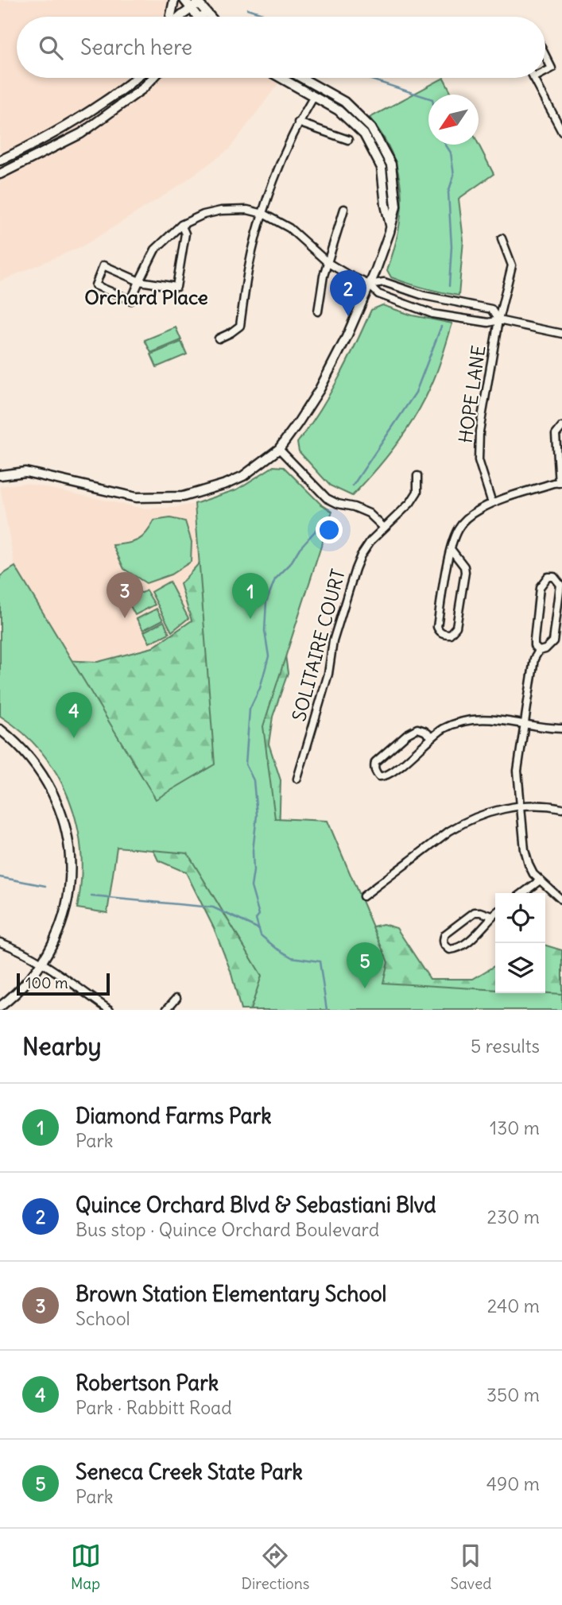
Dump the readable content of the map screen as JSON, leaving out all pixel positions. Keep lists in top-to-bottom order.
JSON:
{
  "streets": {
    "street": ["HOPE LANE", "SOLITAIRE COURT"]
  },
  "districts": ["Orchard Place"],
  "scale_bar": "100 m",
  "north": "bottom left",
  "page": {
    "search": "Search here",
    "pins": [
      "2",
      "3",
      "1",
      "4",
      "5"
    ],
    "scale": "100 m",
    "heading": ["Nearby", "5 results"],
    "list": [
      {
        "mark": "1",
        "name": "Diamond Farms Park",
        "note": "Park",
        "value": "130 m"
      },
      {
        "mark": "2",
        "name": "Quince Orchard Blvd & Sebastiani Blvd",
        "note": "Bus stop · Quince Orchard Boulevard",
        "value": "230 m"
      },
      {
        "mark": "3",
        "name": "Brown Station Elementary School",
        "note": "School",
        "value": "240 m"
      },
      {
        "mark": "4",
        "name": "Robertson Park",
        "note": "Park · Rabbitt Road",
        "value": "350 m"
      },
      {
        "mark": "5",
        "name": "Seneca Creek State Park",
        "note": "Park",
        "value": "490 m"
      }
    ],
    "nav": ["Map", "Directions", "Saved"]
  }
}
